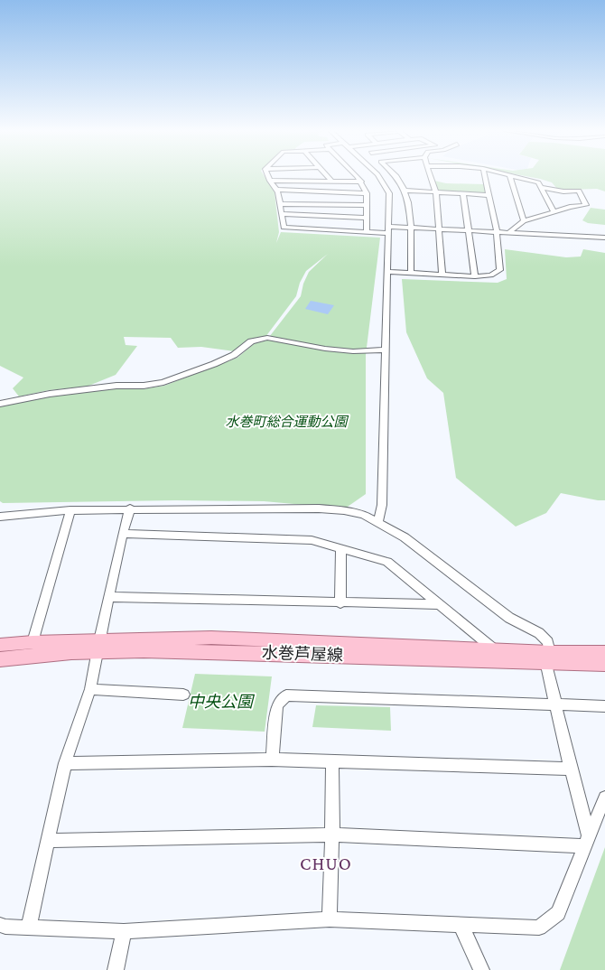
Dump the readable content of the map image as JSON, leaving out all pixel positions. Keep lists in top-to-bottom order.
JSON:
{
  "streets": {
    "main road": ["水巻芦屋線"]
  },
  "districts": ["CHUO"],
  "parks": ["水巻町総合運動公園", "中央公園"]
}
